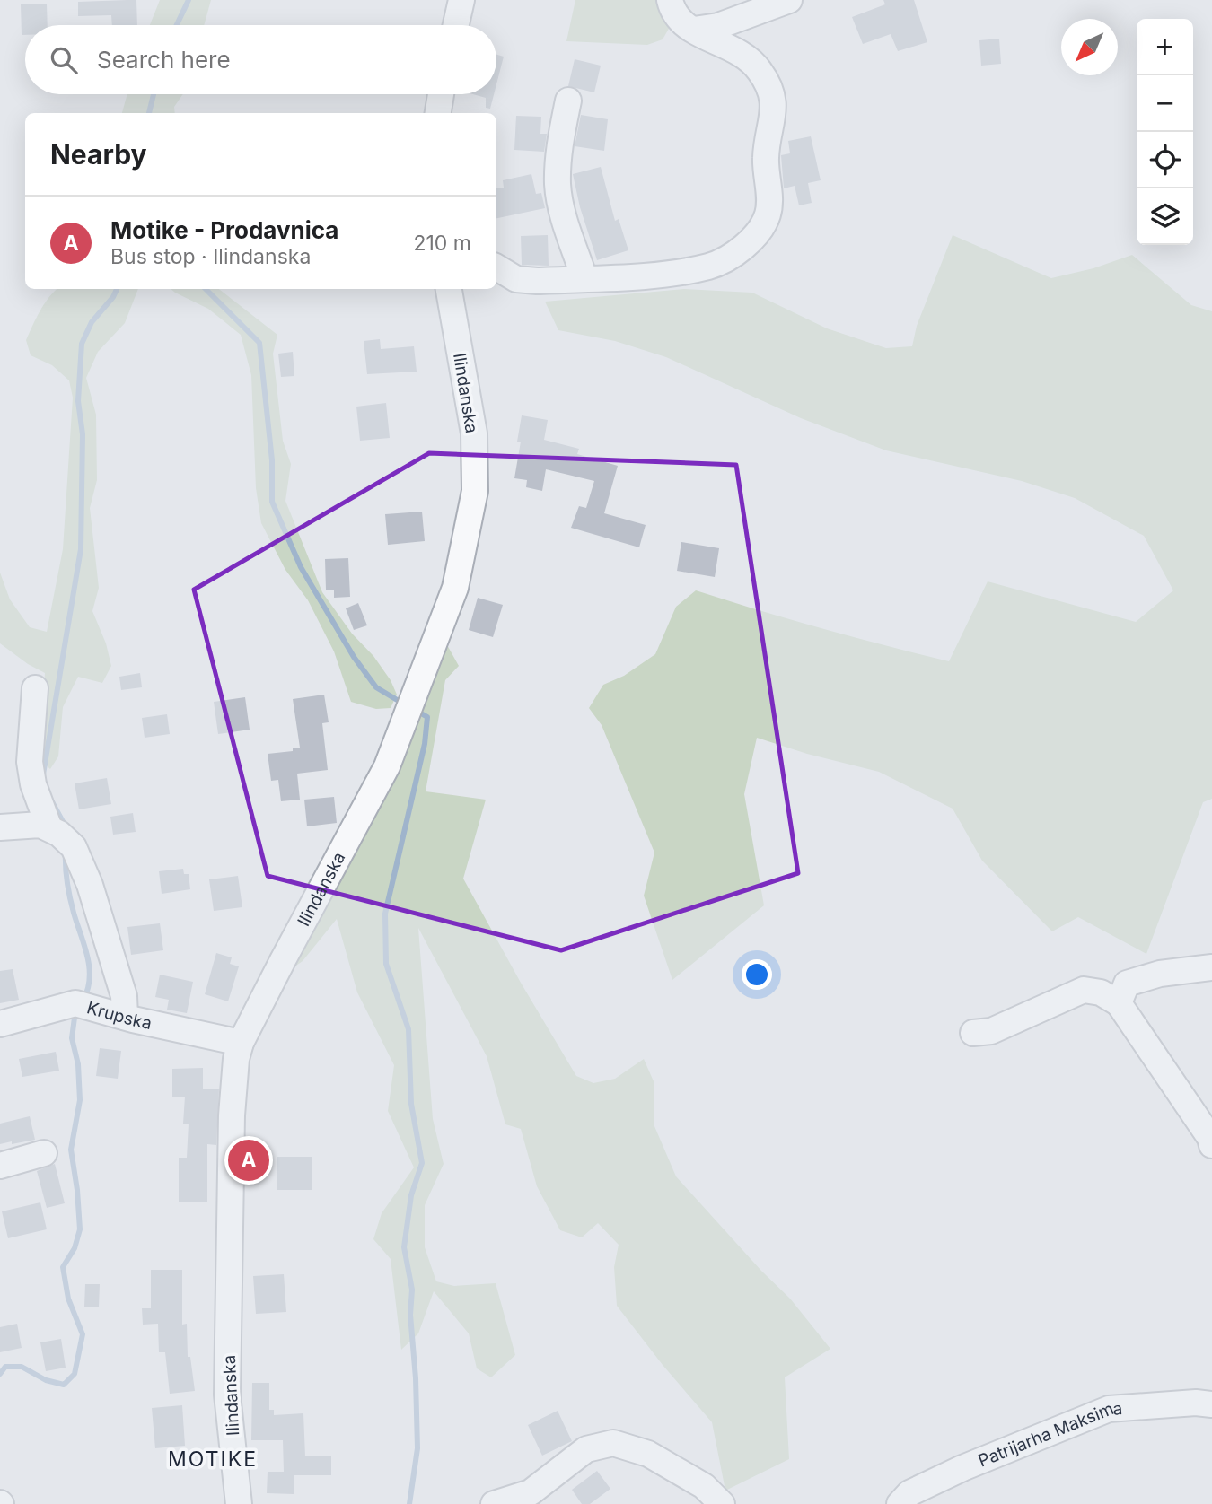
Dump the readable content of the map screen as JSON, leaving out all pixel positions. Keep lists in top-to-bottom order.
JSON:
{
  "streets": {
    "street": ["Ilindanska", "Krupska", "Patrijarha Maksima"]
  },
  "crossings": [
    ["Ilindanska", "Krupska"]
  ],
  "districts": ["MOTIKE"],
  "north": "bottom left",
  "page": {
    "map_buttons": ["+", "−"],
    "search": "Search here",
    "heading": "Nearby",
    "list": [
      {
        "mark": "A",
        "name": "Motike - Prodavnica",
        "note": "Bus stop · Ilindanska",
        "value": "210 m"
      }
    ],
    "pins": "A"
  }
}
